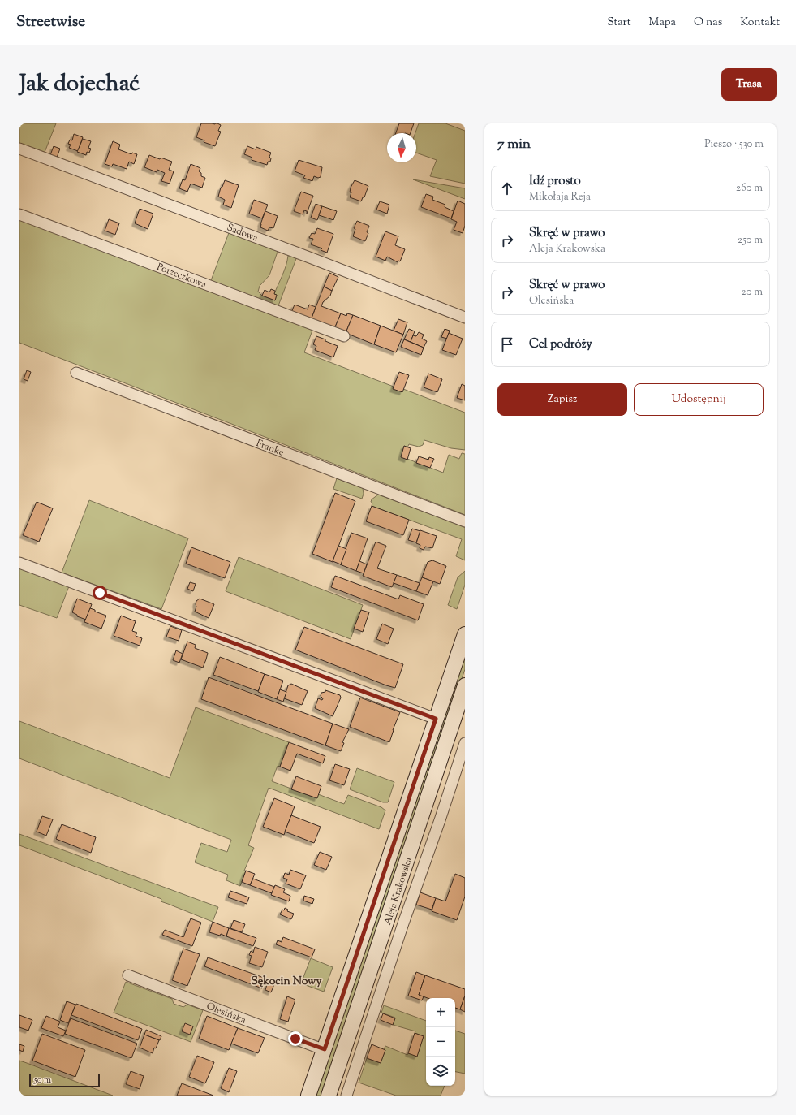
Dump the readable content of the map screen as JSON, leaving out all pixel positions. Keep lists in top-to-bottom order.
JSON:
{
  "streets": {
    "main road": ["Aleja Krakowska"],
    "street": [
      "Sadowa",
      "Porzeczkowa",
      "Franke",
      "Olesińska"
    ]
  },
  "crossings": [
    ["Aleja Krakowska", "Olesińska"]
  ],
  "districts": ["Sękocin Nowy"],
  "scale_bar": "50 m",
  "north": "bottom",
  "page": {
    "header": "Streetwise",
    "nav": [
      "Start",
      "Mapa",
      "O nas",
      "Kontakt"
    ],
    "title": "Jak dojechać",
    "buttons": [
      "Trasa",
      ["Zapisz", "Udostępnij"]
    ],
    "heading": ["7 min", "Pieszo · 530 m"],
    "list": [
      ["Idź prosto", "Mikołaja Reja", "260 m"],
      ["Skręć w prawo", "Aleja Krakowska", "250 m"],
      ["Skręć w prawo", "Olesińska", "20 m"],
      "Cel podróży"
    ],
    "map_buttons": ["+", "−"],
    "scale": "50 m"
  }
}
